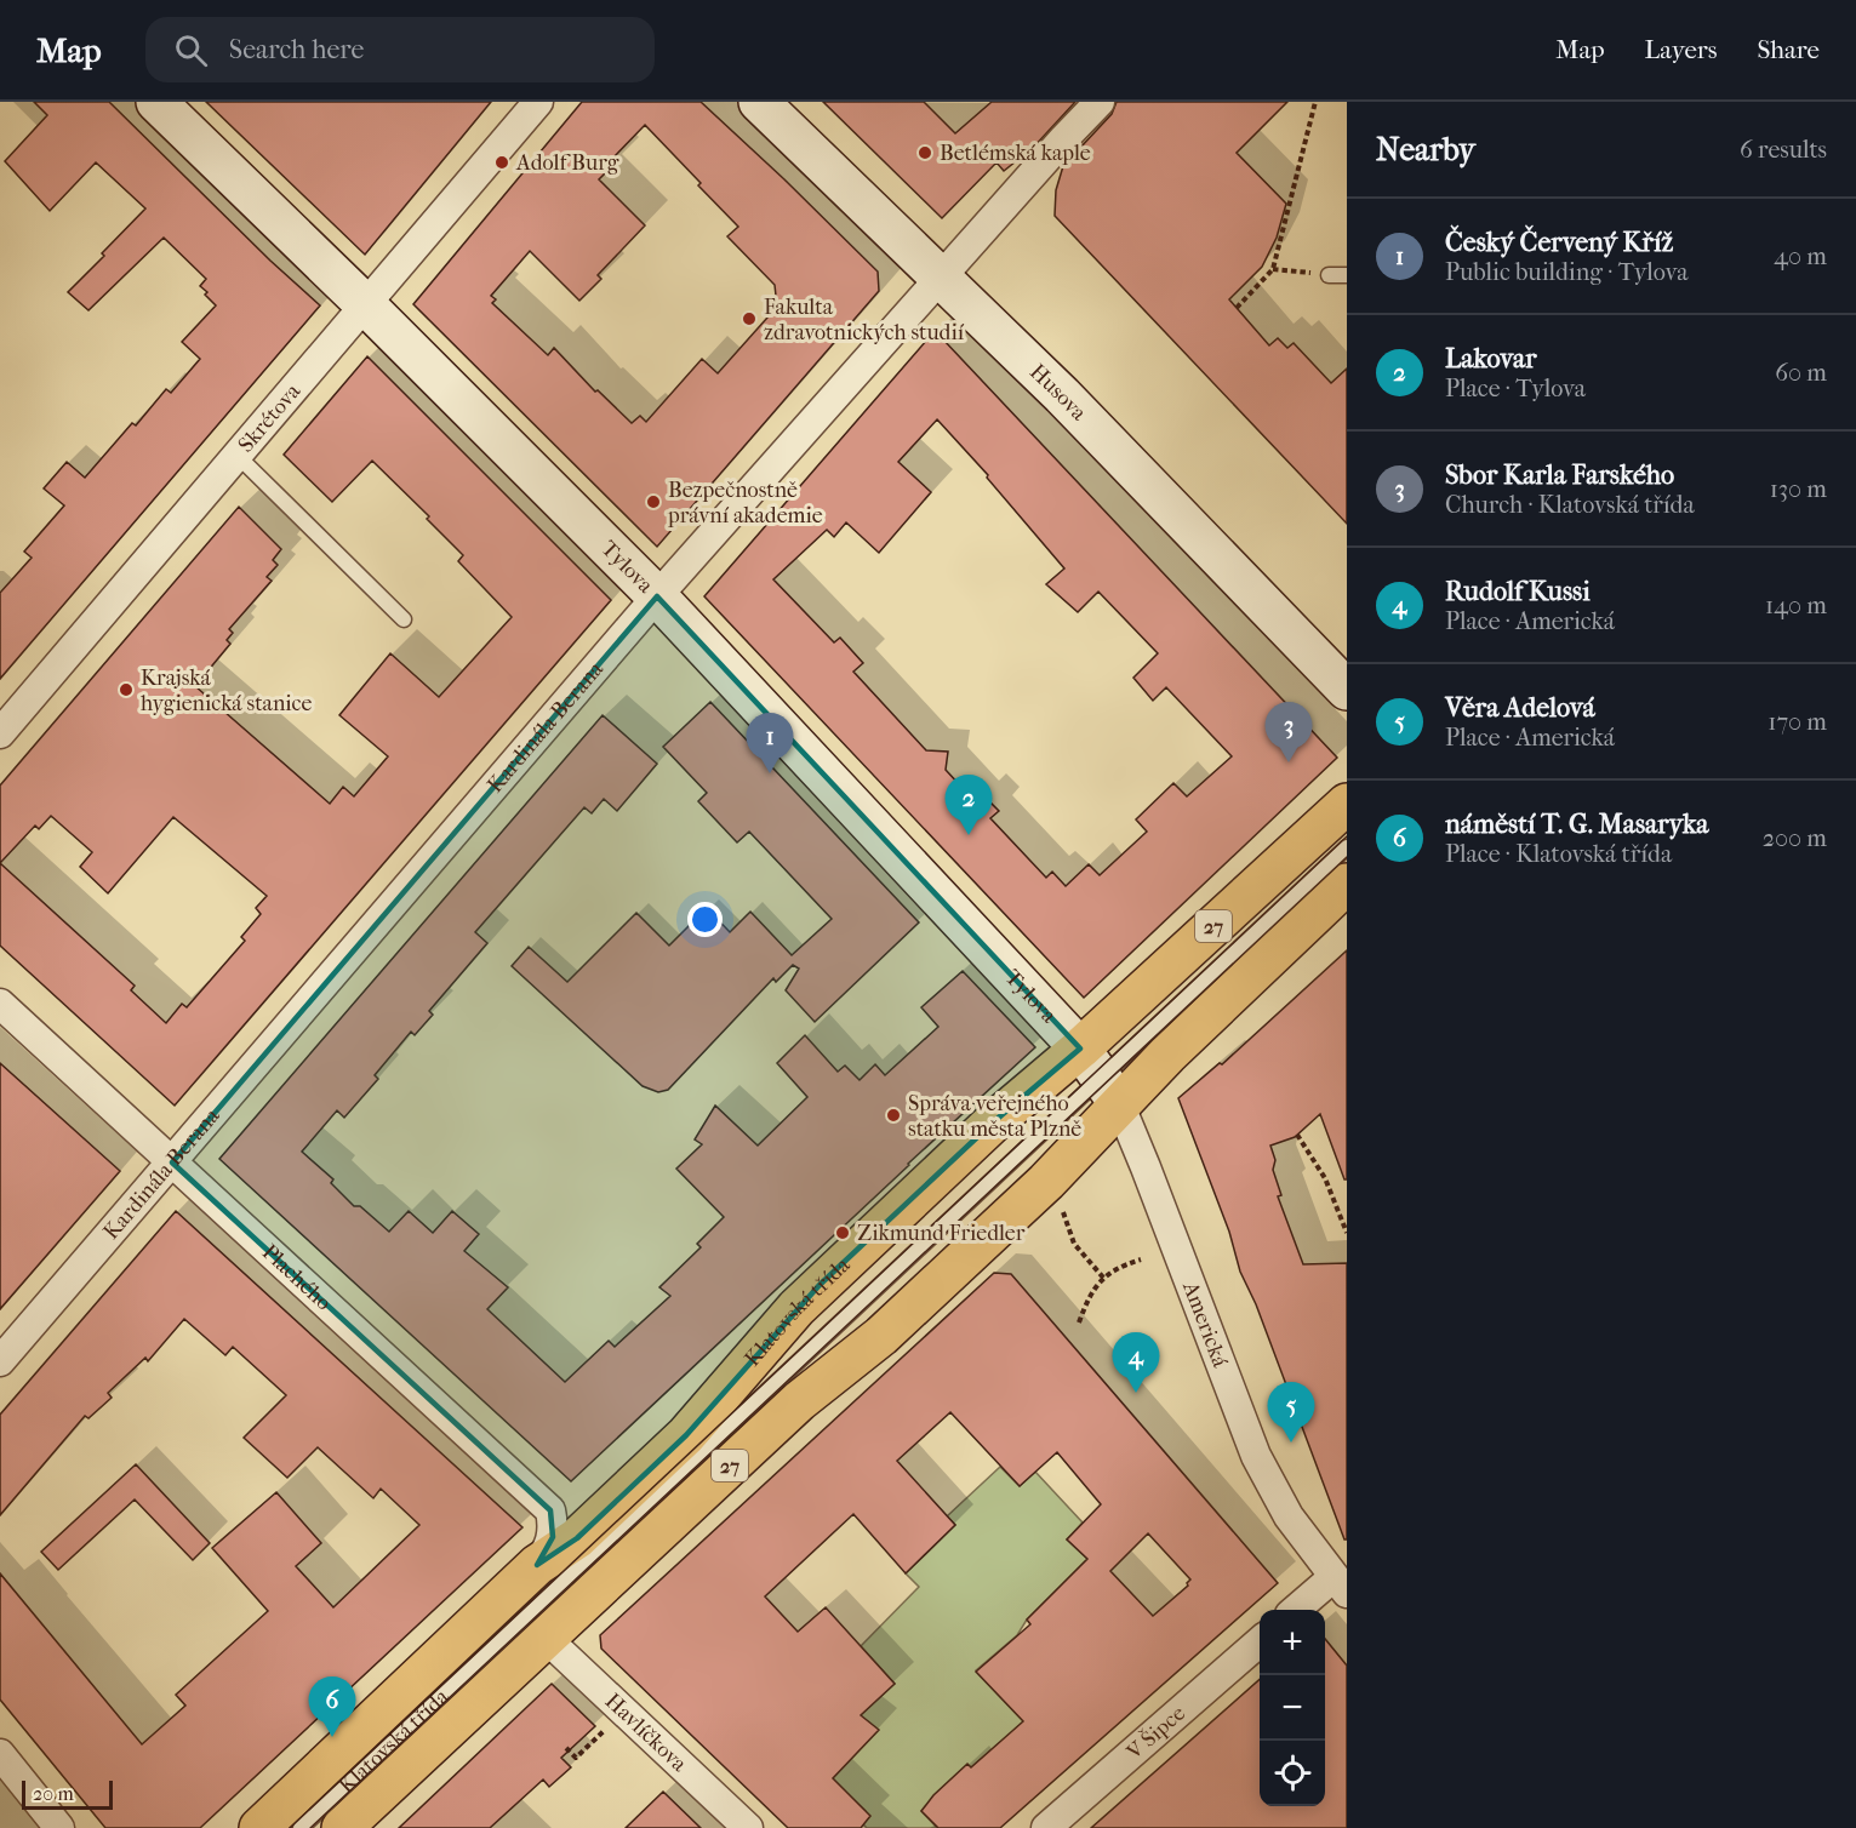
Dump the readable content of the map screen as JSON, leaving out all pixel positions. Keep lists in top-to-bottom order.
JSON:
{
  "streets": {
    "main road": ["27", "Klatovská třída"],
    "street": [
      "Husova",
      "Skrétova",
      "Tylova",
      "Kardinála Berana",
      "Plachého",
      "Americká",
      "Havlíčkova",
      "V Šipce"
    ]
  },
  "crossings": [
    ["Husova", "Kardinála Berana"],
    ["Skrétova", "Tylova"],
    ["Tylova", "Kardinála Berana"],
    ["Tylova", "Klatovská třída"],
    ["Tylova", "Americká"],
    ["Kardinála Berana", "Plachého"],
    ["Plachého", "Klatovská třída"],
    ["Klatovská třída", "Americká"],
    ["Klatovská třída", "Havlíčkova"]
  ],
  "places": [
    "Betlémská kaple",
    "Adolf Burg",
    "Fakulta zdravotnických studií",
    "Bezpečnostně právní akademie",
    "Krajská hygienická stanice",
    "Správa veřejného statku města Plzně",
    "Zikmund Friedler"
  ],
  "scale_bar": "20 m",
  "page": {
    "header": "Map",
    "search": "Search here",
    "nav": ["Map", "Layers", "Share"],
    "heading": ["Nearby", "6 results"],
    "list": [
      {
        "mark": "1",
        "name": "Český Červený Kříž",
        "note": "Public building · Tylova",
        "value": "40 m"
      },
      {
        "mark": "2",
        "name": "Lakovar",
        "note": "Place · Tylova",
        "value": "60 m"
      },
      {
        "mark": "3",
        "name": "Sbor Karla Farského",
        "note": "Church · Klatovská třída",
        "value": "130 m"
      },
      {
        "mark": "4",
        "name": "Rudolf Kussi",
        "note": "Place · Americká",
        "value": "140 m"
      },
      {
        "mark": "5",
        "name": "Věra Adelová",
        "note": "Place · Americká",
        "value": "170 m"
      },
      {
        "mark": "6",
        "name": "náměstí T. G. Masaryka",
        "note": "Place · Klatovská třída",
        "value": "200 m"
      }
    ],
    "pins": [
      "3",
      "1",
      "2",
      "4",
      "5",
      "6"
    ],
    "map_buttons": ["+", "−"],
    "scale": "20 m"
  }
}
